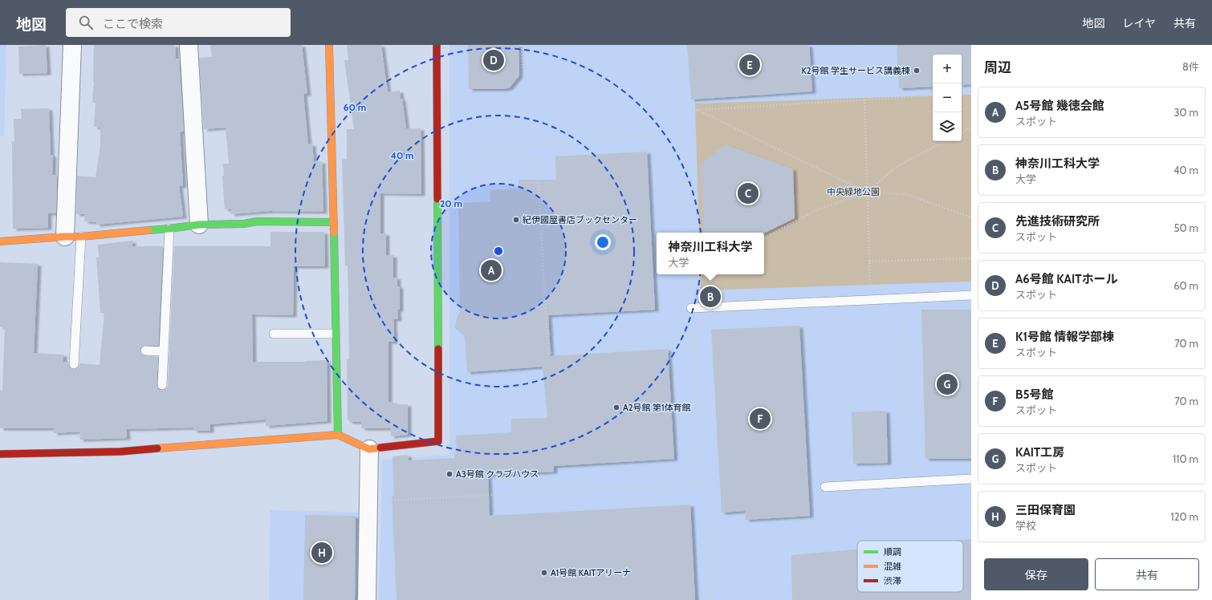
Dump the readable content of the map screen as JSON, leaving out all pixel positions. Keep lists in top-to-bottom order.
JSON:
{
  "parks": ["中央緑地公園"],
  "places": [
    "K2号館 学生サービス講義棟",
    "紀伊國屋書店ブックセンター",
    "A2号館 第1体育館",
    "A3号館 クラブハウス",
    "A1号館 KAITアリーナ"
  ],
  "legend": ["順調", "混雑", "渋滞"],
  "page": {
    "header": "地図",
    "search": "ここで検索",
    "nav": ["地図", "レイヤ", "共有"],
    "heading": ["周辺", "8件"],
    "pins": [
      "D",
      "E",
      "C",
      "A",
      "B",
      "G",
      "F",
      "H"
    ],
    "map_buttons": ["+", "−"],
    "list": [
      {
        "mark": "A",
        "name": "A5号館 幾徳会館",
        "note": "スポット",
        "value": "30 m"
      },
      {
        "mark": "B",
        "name": "神奈川工科大学",
        "note": "大学",
        "value": "40 m"
      },
      {
        "mark": "C",
        "name": "先進技術研究所",
        "note": "スポット",
        "value": "50 m"
      },
      {
        "mark": "D",
        "name": "A6号館 KAITホール",
        "note": "スポット",
        "value": "60 m"
      },
      {
        "mark": "E",
        "name": "K1号館 情報学部棟",
        "note": "スポット",
        "value": "70 m"
      },
      {
        "mark": "F",
        "name": "B5号館",
        "note": "スポット",
        "value": "70 m"
      },
      {
        "mark": "G",
        "name": "KAIT工房",
        "note": "スポット",
        "value": "110 m"
      },
      {
        "mark": "H",
        "name": "三田保育園",
        "note": "学校",
        "value": "120 m"
      }
    ],
    "popup": ["神奈川工科大学", "大学"],
    "buttons": ["保存", "共有"]
  },
  "rings": ["60 m", "40 m", "20 m"]
}
